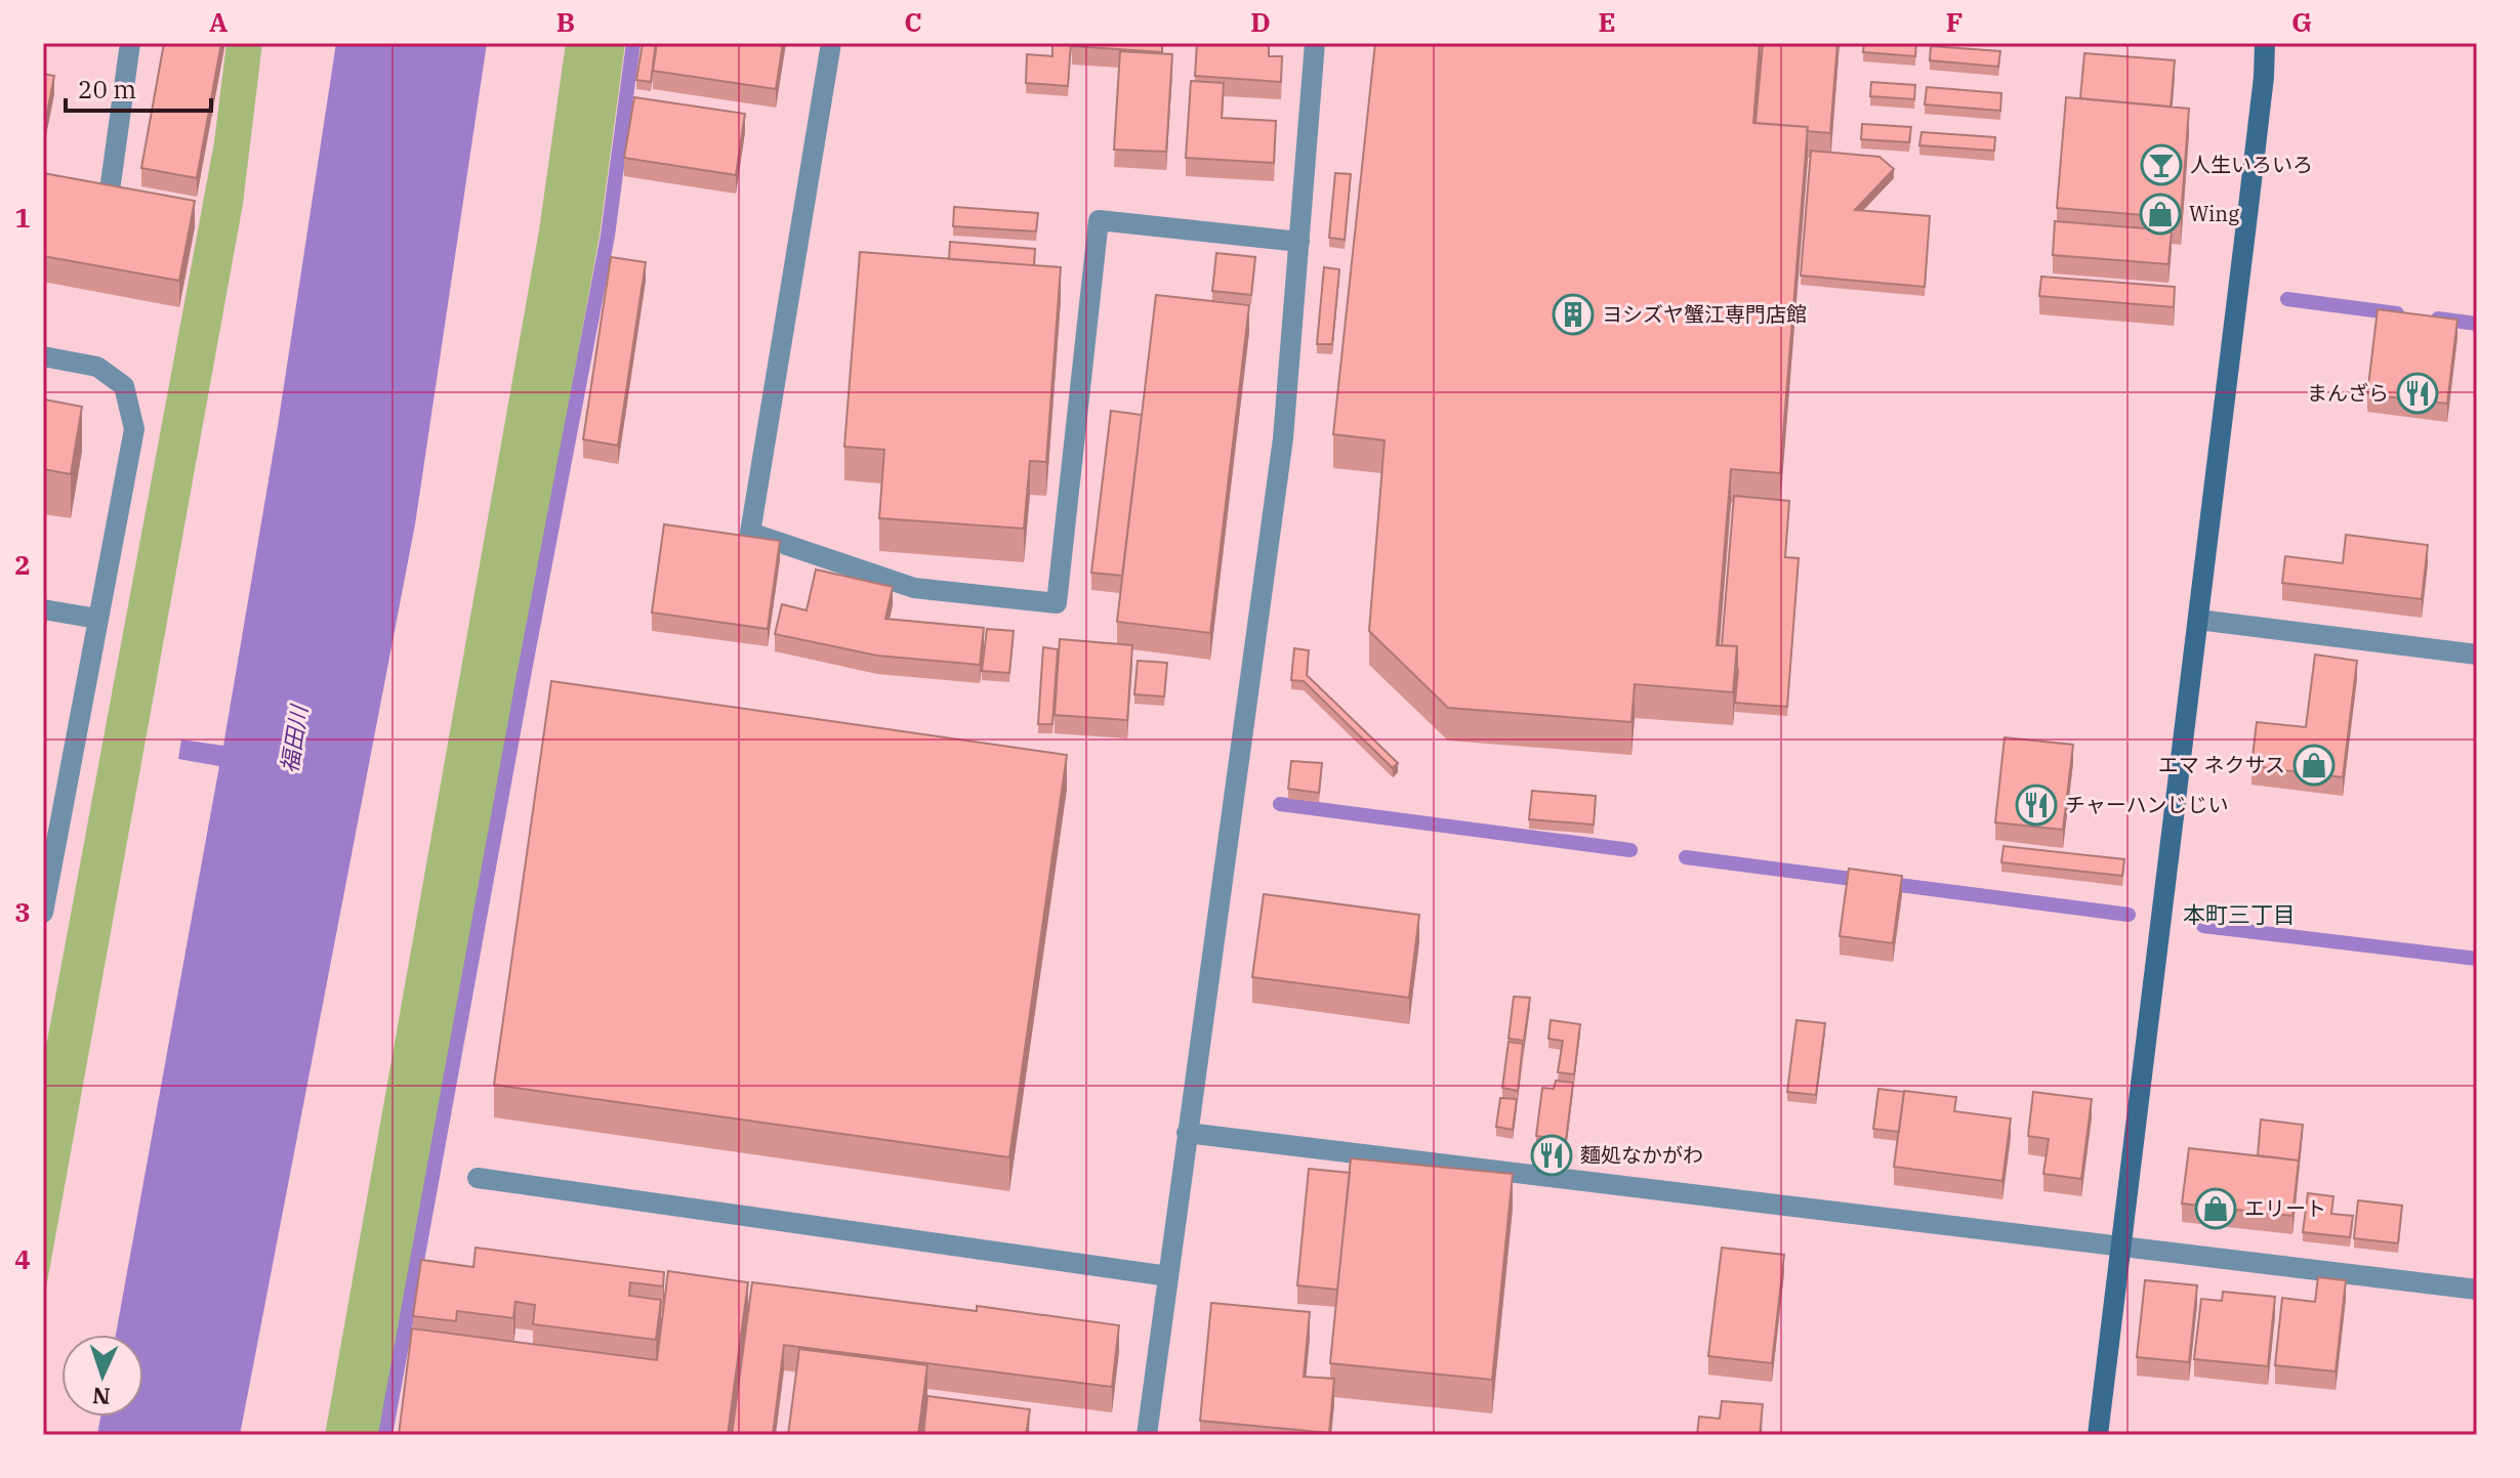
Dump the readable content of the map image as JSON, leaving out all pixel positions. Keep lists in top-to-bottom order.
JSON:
{
  "districts": ["本町三丁目"],
  "water": ["福田川"],
  "places": {
    "bar": ["人生いろいろ"],
    "shop": ["Wing", "エマ ネクサス", "エリート"],
    "building": ["ヨシズヤ蟹江専門店館"],
    "restaurant": ["まんざら", "チャーハンじじい", "麵処なかがわ"]
  },
  "scale_bar": "20 m",
  "north": "bottom",
  "grid": {
    "columns": [
      "A",
      "B",
      "C",
      "D",
      "E",
      "F",
      "G"
    ],
    "rows": [
      "1",
      "2",
      "3",
      "4"
    ]
  }
}
